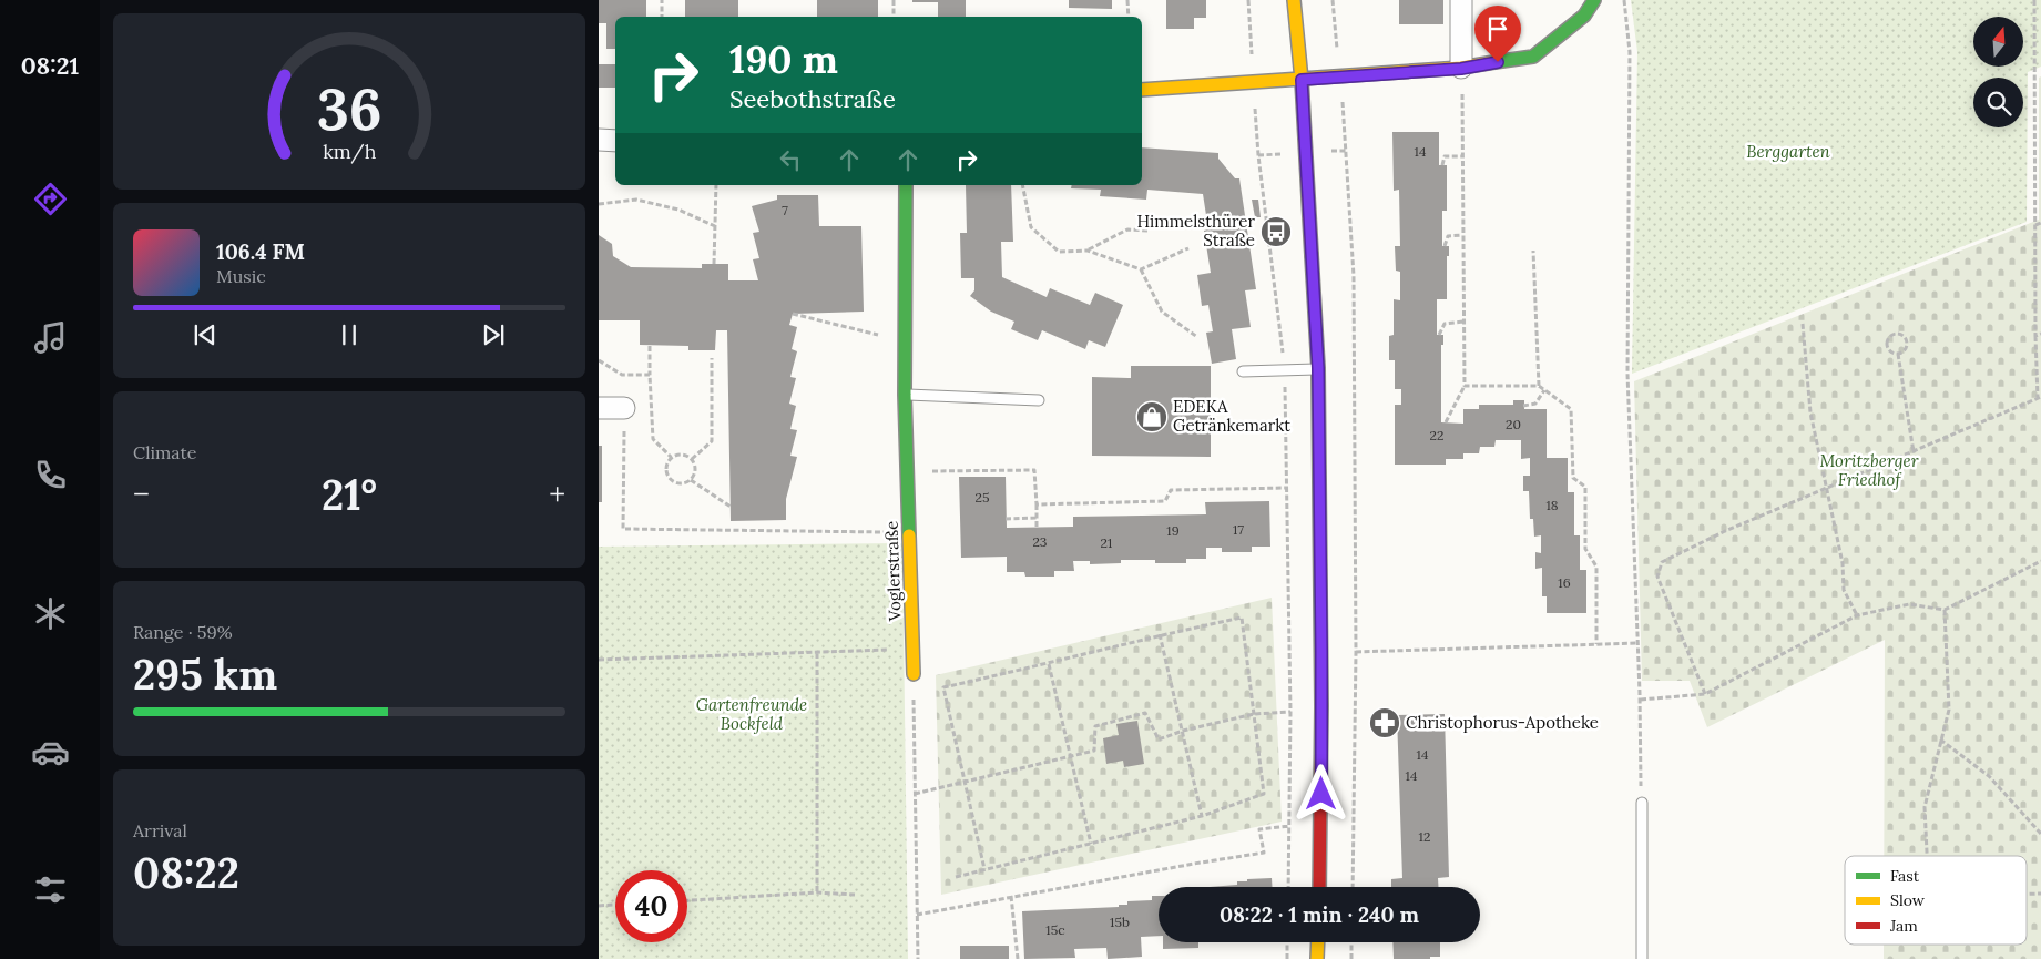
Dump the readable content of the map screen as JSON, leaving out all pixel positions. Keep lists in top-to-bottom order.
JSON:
{
  "streets": {
    "street": ["Voglerstraße"]
  },
  "parks": ["Berggarten", "Moritzberger Friedhof", "Gartenfreunde Bockfeld"],
  "places": {
    "bus stop": ["Himmelsthürer Straße"],
    "shop": ["EDEKA Getränkemarkt"],
    "pharmacy": ["Christophorus-Apotheke"]
  },
  "house_numbers": [
    "14",
    "7",
    "20",
    "22",
    "25",
    "18",
    "17",
    "19",
    "23",
    "21",
    "16",
    "14",
    "14",
    "12",
    "15b",
    "15c"
  ],
  "legend": ["Fast", "Slow", "Jam"],
  "north": "top",
  "page": {
    "tabs": "08:21",
    "turn": ["190 m", "Seebothstraße"],
    "song": ["106.4 FM", "Music"],
    "tile": [
      "Climate",
      ["Range · 59%", "295 km"],
      ["Arrival", "08:22"]
    ],
    "heat": ["−", "21°", "+"],
    "limit": "40",
    "trip": "08:22 · 1 min · 240 m",
    "gauge": ["36", "km/h"]
  }
}
